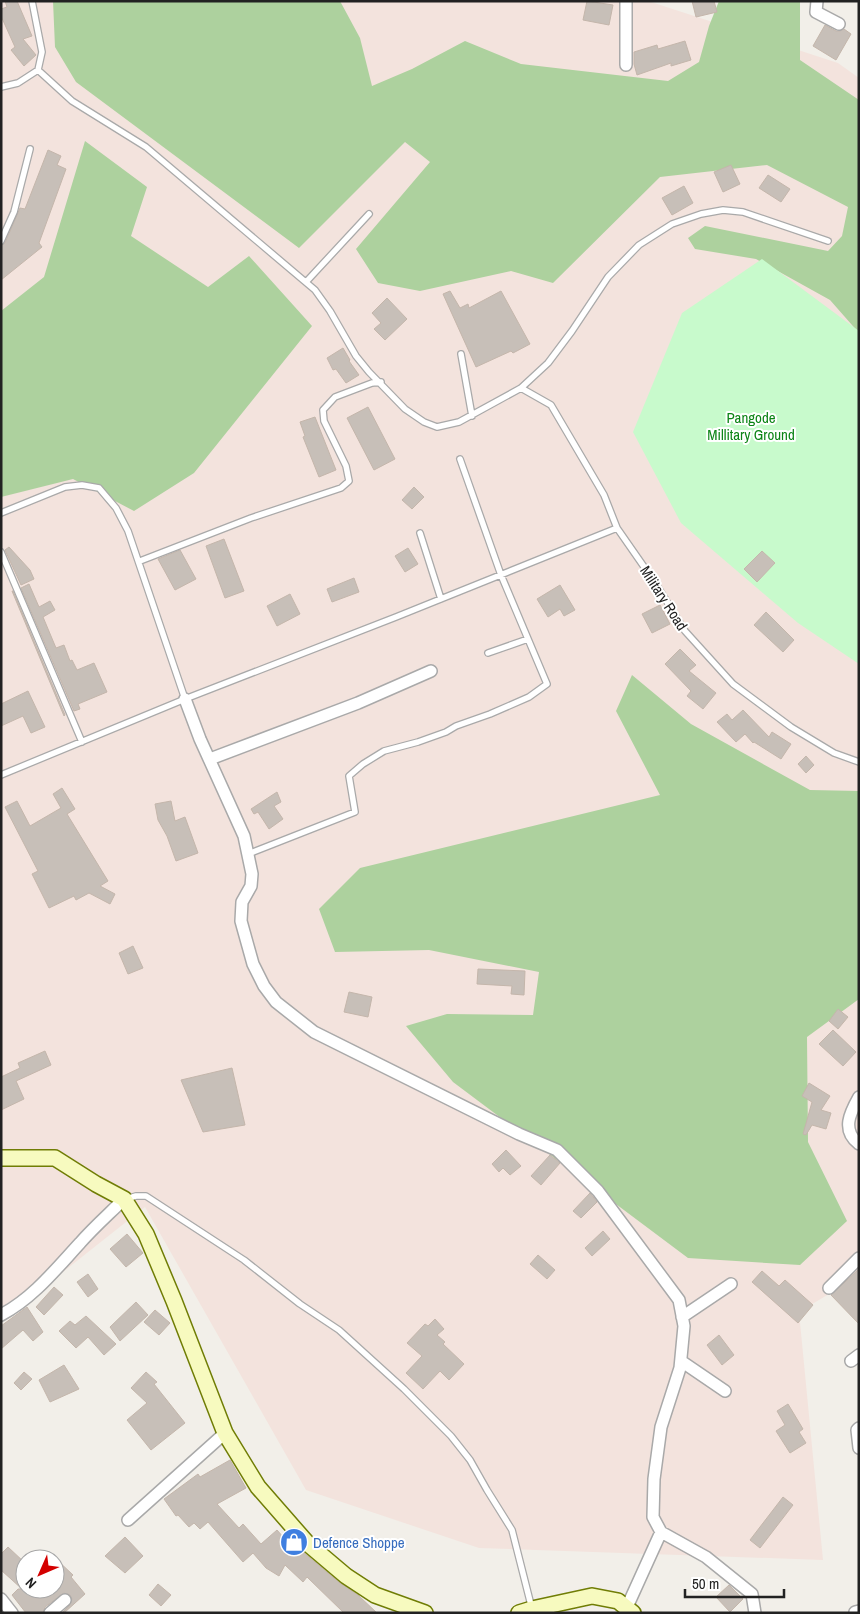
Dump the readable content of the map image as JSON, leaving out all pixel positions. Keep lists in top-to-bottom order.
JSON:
{
  "streets": {
    "lane": ["Military Road"]
  },
  "parks": ["Pangode Millitary Ground"],
  "places": {
    "shop": ["Defence Shoppe"]
  },
  "scale_bar": "50 m",
  "north": "bottom left"
}
